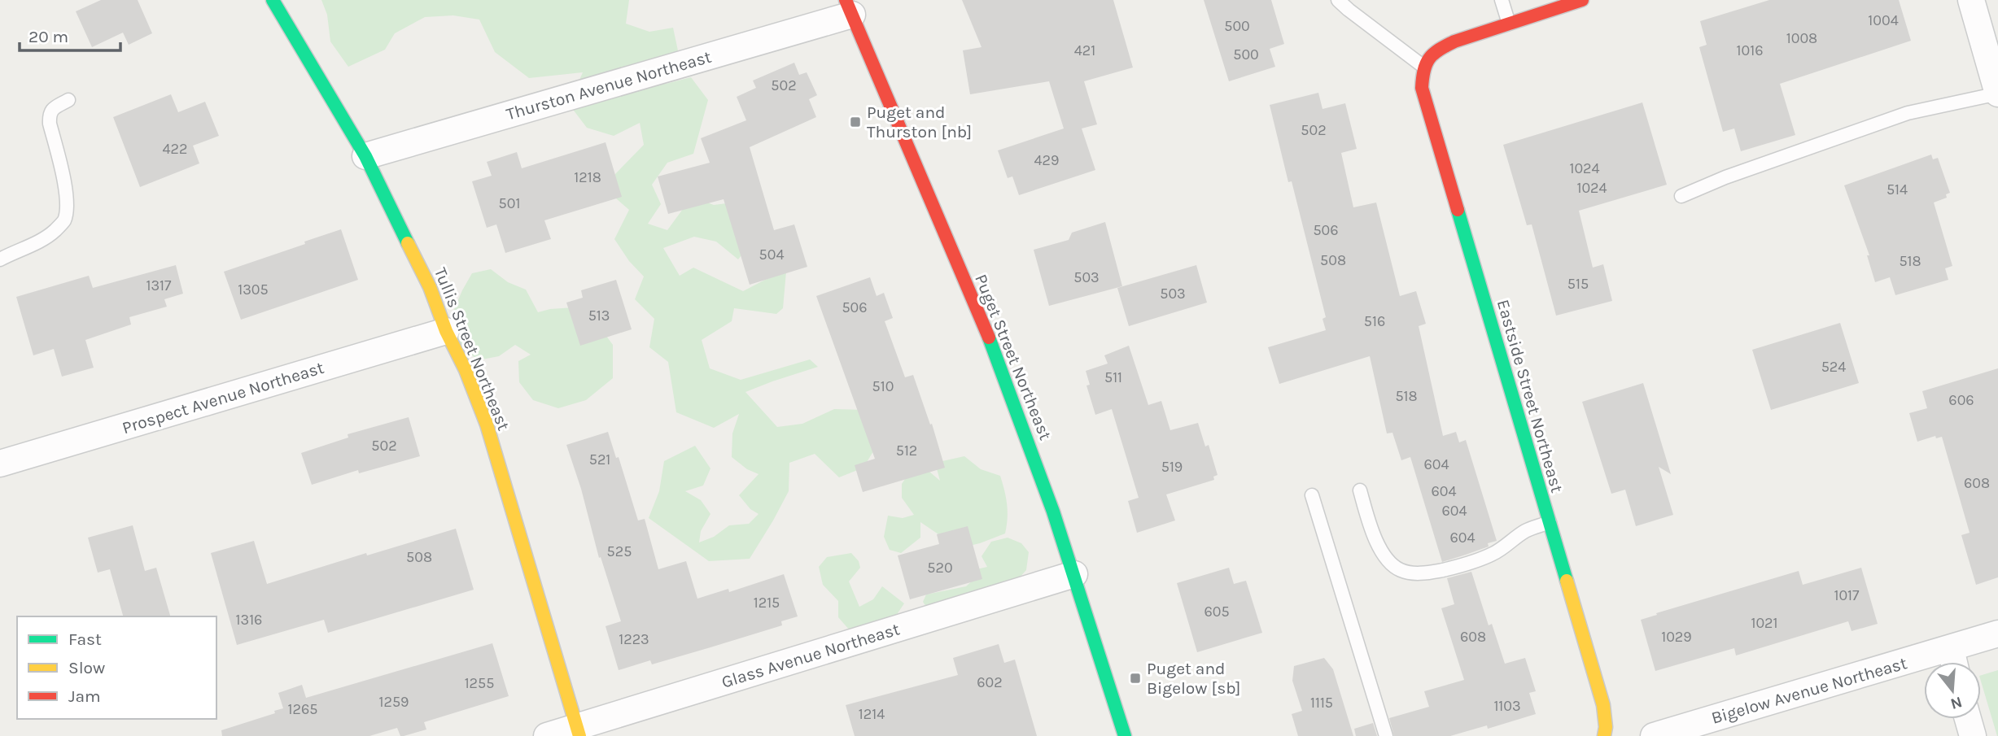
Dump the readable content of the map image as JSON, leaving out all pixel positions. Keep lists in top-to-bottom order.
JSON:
{
  "streets": {
    "street": [
      "Thurston Avenue Northeast",
      "Tullis Street Northeast",
      "Puget Street Northeast",
      "Eastside Street Northeast",
      "Prospect Avenue Northeast",
      "Glass Avenue Northeast",
      "Bigelow Avenue Northeast"
    ]
  },
  "crossings": [
    ["Thurston Avenue Northeast", "Tullis Street Northeast"],
    ["Thurston Avenue Northeast", "Puget Street Northeast"],
    ["Tullis Street Northeast", "Prospect Avenue Northeast"],
    ["Tullis Street Northeast", "Glass Avenue Northeast"],
    ["Puget Street Northeast", "Glass Avenue Northeast"]
  ],
  "places": {
    "transit": ["Puget and Thurston [nb]", "Puget and Bigelow [sb]"]
  },
  "house_numbers": [
    "1004",
    "500",
    "1008",
    "421",
    "1016",
    "500",
    "502",
    "502",
    "422",
    "429",
    "1024",
    "1218",
    "1024",
    "514",
    "501",
    "506",
    "504",
    "508",
    "518",
    "503",
    "515",
    "1317",
    "1305",
    "503",
    "506",
    "513",
    "516",
    "524",
    "511",
    "510",
    "518",
    "606",
    "502",
    "512",
    "521",
    "604",
    "519",
    "608",
    "604",
    "604",
    "604",
    "525",
    "508",
    "520",
    "1017",
    "1215",
    "605",
    "1316",
    "1021",
    "608",
    "1029",
    "1223",
    "602",
    "1255",
    "1259",
    "1115",
    "1103",
    "1265",
    "1214"
  ],
  "legend": ["Fast", "Slow", "Jam"],
  "scale_bar": "20 m",
  "north": "bottom"
}
